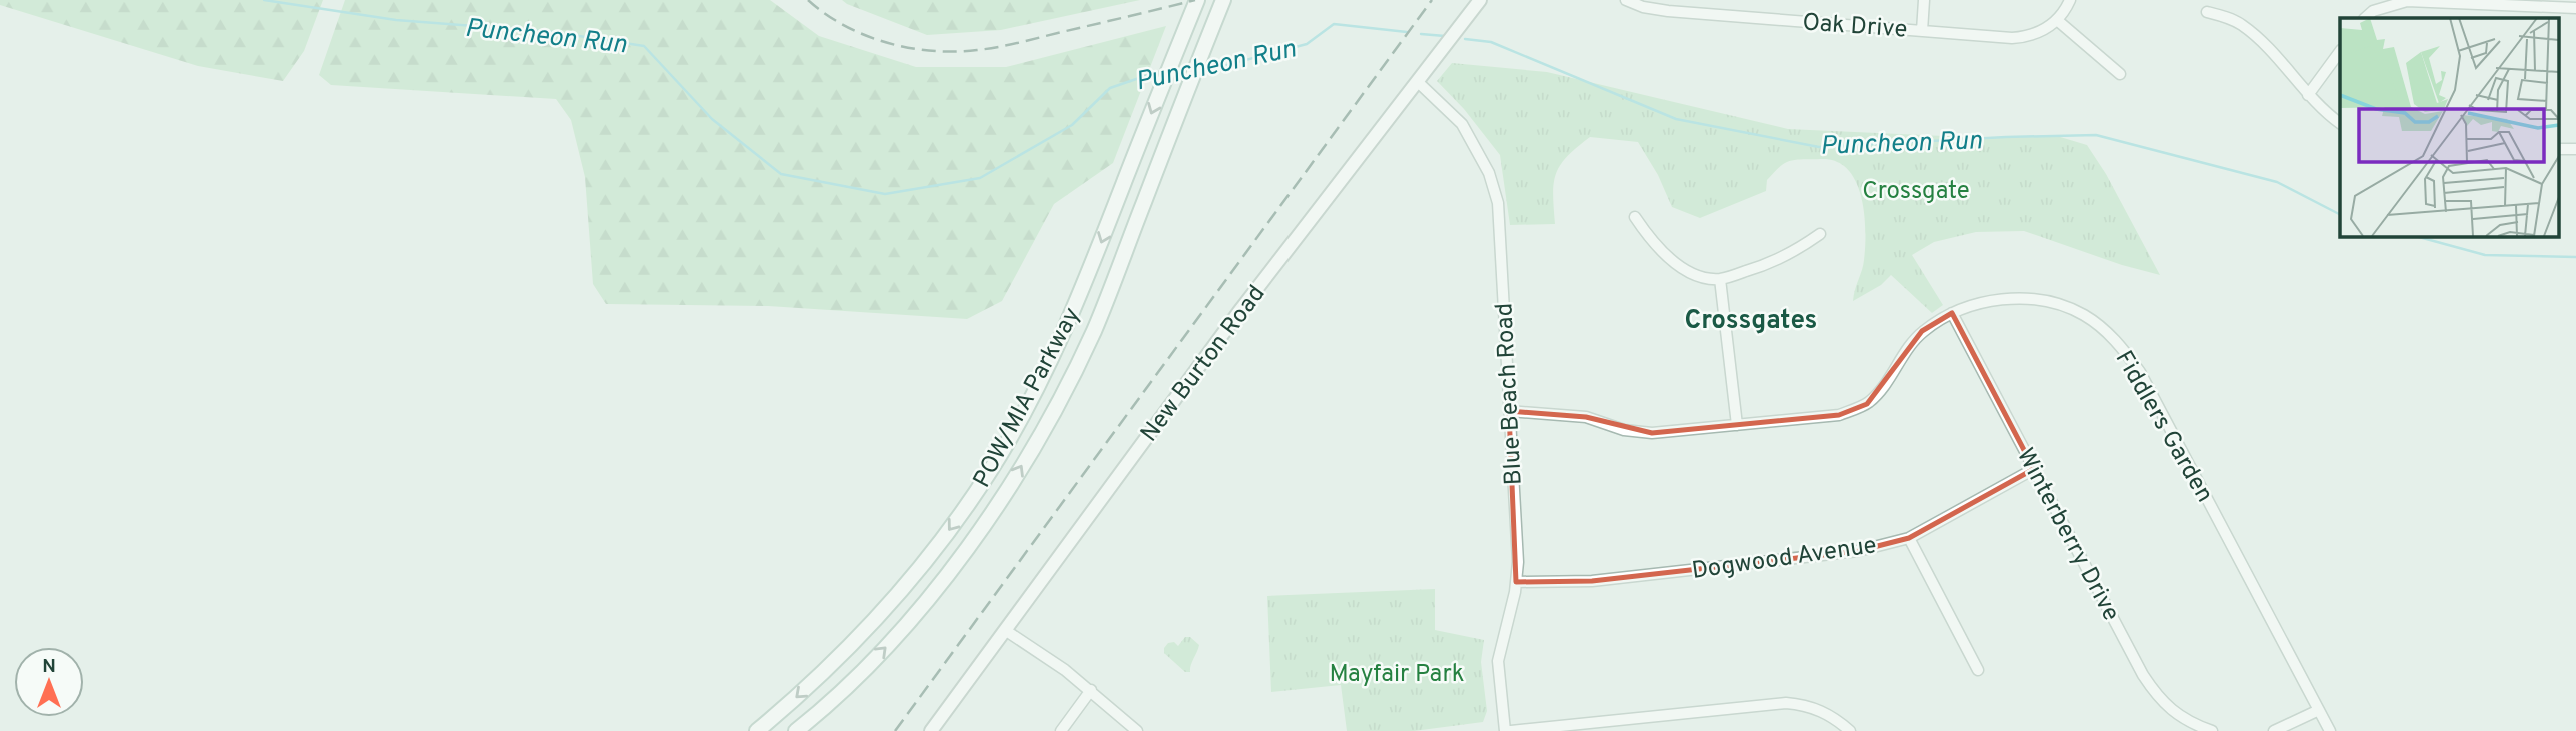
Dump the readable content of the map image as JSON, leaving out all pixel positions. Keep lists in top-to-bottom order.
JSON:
{
  "streets": {
    "main road": ["POW/MIA Parkway"],
    "street": [
      "Oak Drive",
      "New Burton Road",
      "Blue Beach Road",
      "Fiddlers Garden",
      "Winterberry Drive",
      "Dogwood Avenue"
    ]
  },
  "crossings": [
    ["New Burton Road", "Blue Beach Road"],
    ["Blue Beach Road", "Fiddlers Garden"],
    ["Blue Beach Road", "Dogwood Avenue"],
    ["Fiddlers Garden", "Winterberry Drive"],
    ["Winterberry Drive", "Dogwood Avenue"]
  ],
  "districts": ["Crossgates"],
  "water": ["Puncheon Run"],
  "parks": ["Crossgate", "Mayfair Park"],
  "north": "top"
}
